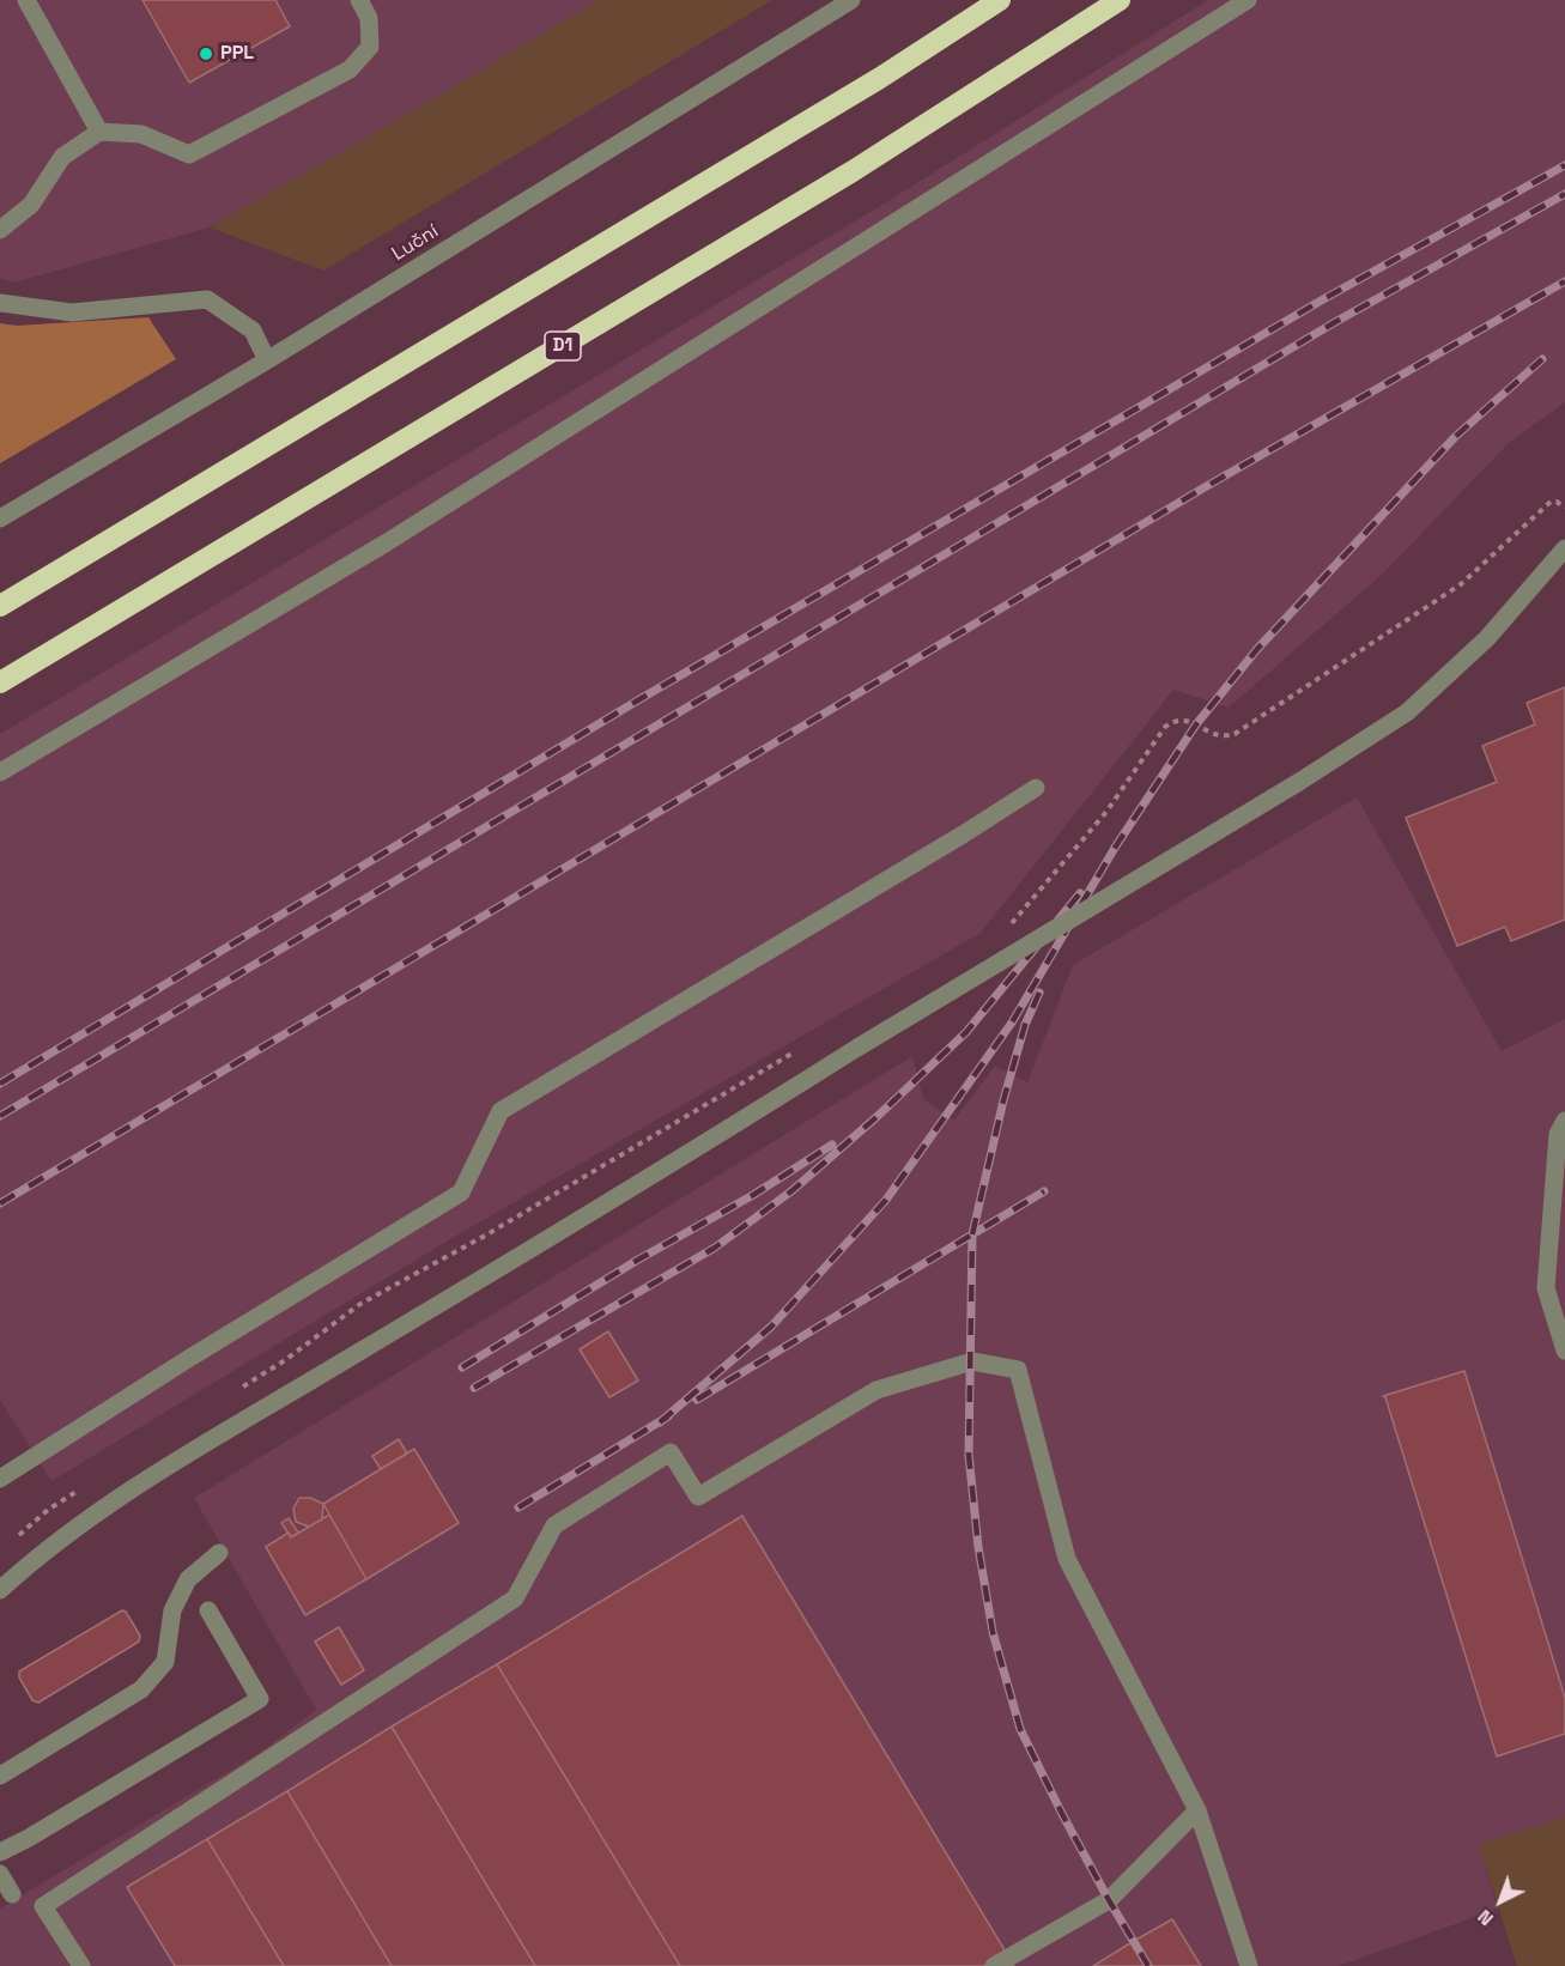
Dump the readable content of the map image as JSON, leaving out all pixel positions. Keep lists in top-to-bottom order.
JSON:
{
  "streets": {
    "highway": ["D1"],
    "street": ["Luční"]
  },
  "places": ["PPL"],
  "north": "bottom left"
}
